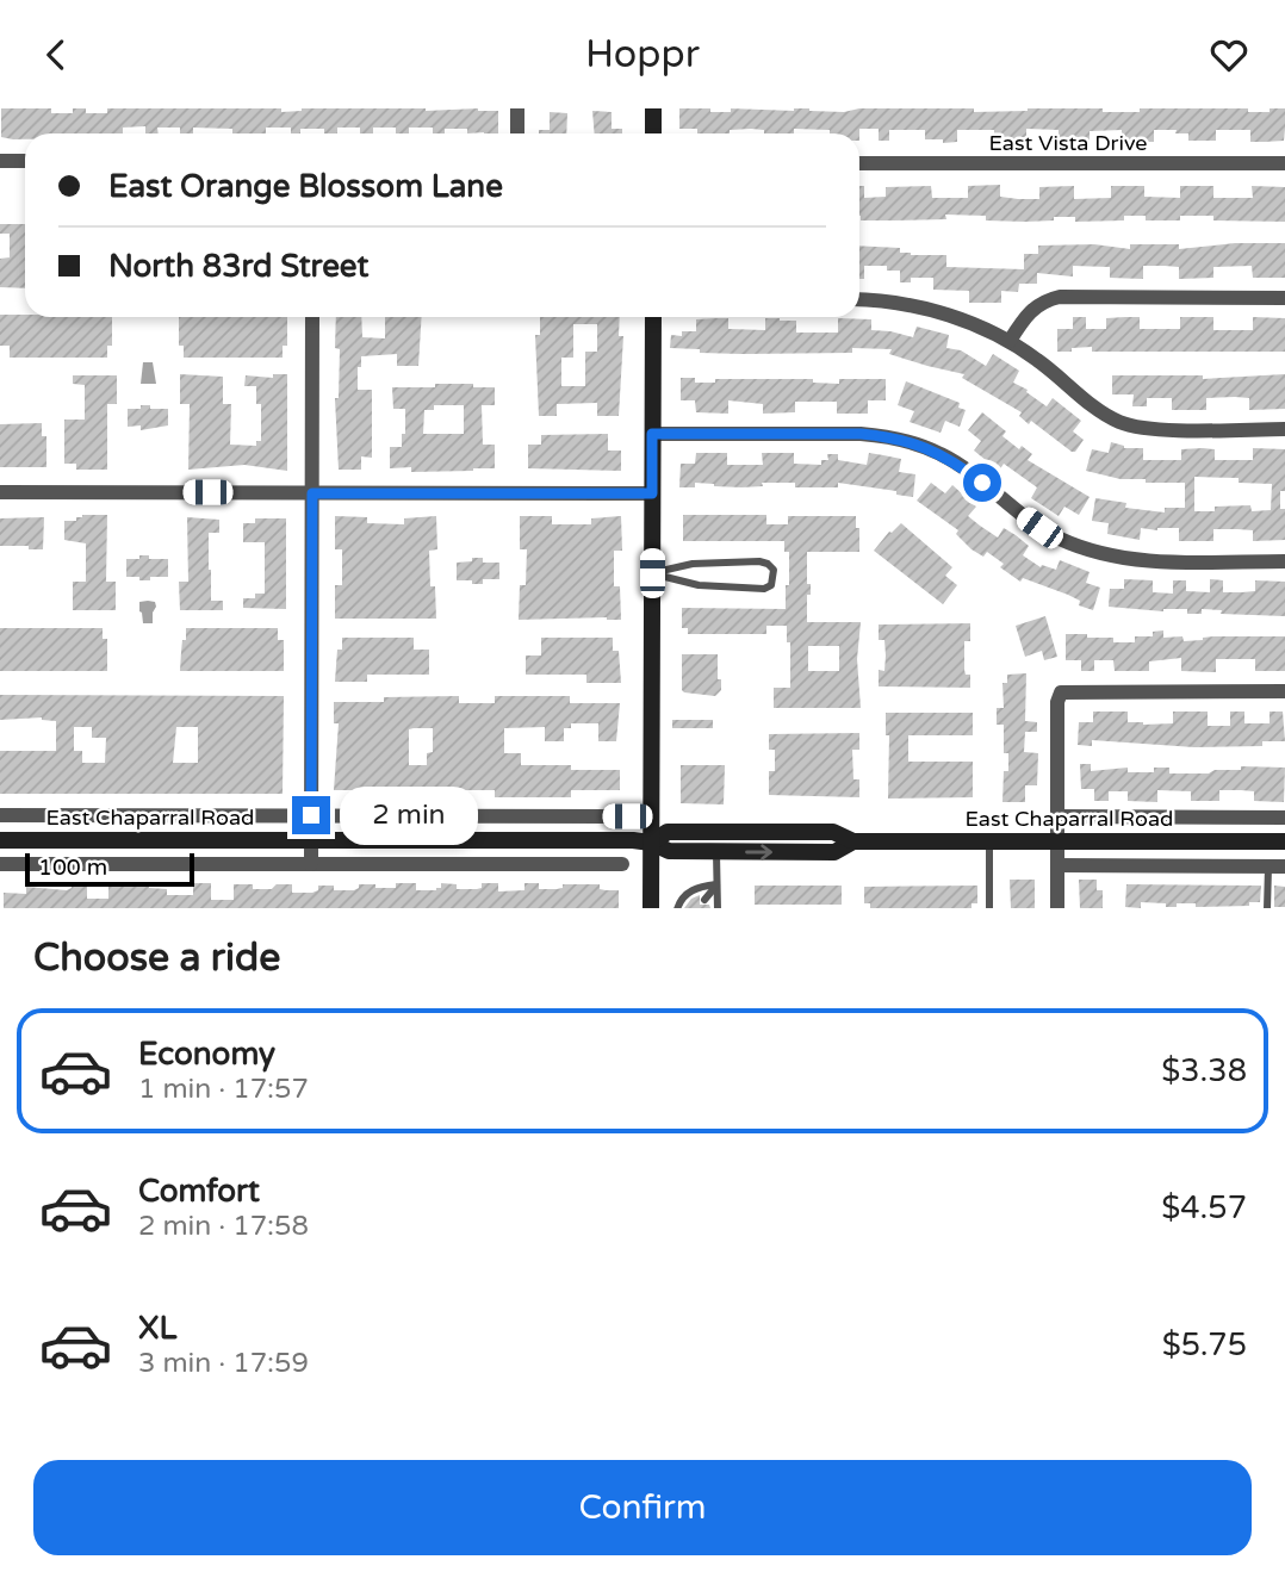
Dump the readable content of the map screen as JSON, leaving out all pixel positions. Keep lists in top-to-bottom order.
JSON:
{
  "streets": {
    "main road": ["East Chaparral Road"],
    "street": ["East Vista Drive"]
  },
  "scale_bar": "100 m",
  "page": {
    "header": "Hoppr",
    "banner": ["East Orange Blossom Lane", "North 83rd Street"],
    "bubble": "2 min",
    "scale": "100 m",
    "heading": "Choose a ride",
    "list": [
      {
        "name": "Economy",
        "note": "1 min · 17:57",
        "value": "$3.38"
      },
      {
        "name": "Comfort",
        "note": "2 min · 17:58",
        "value": "$4.57"
      },
      {
        "name": "XL",
        "note": "3 min · 17:59",
        "value": "$5.75"
      }
    ],
    "buttons": "Confirm"
  }
}
